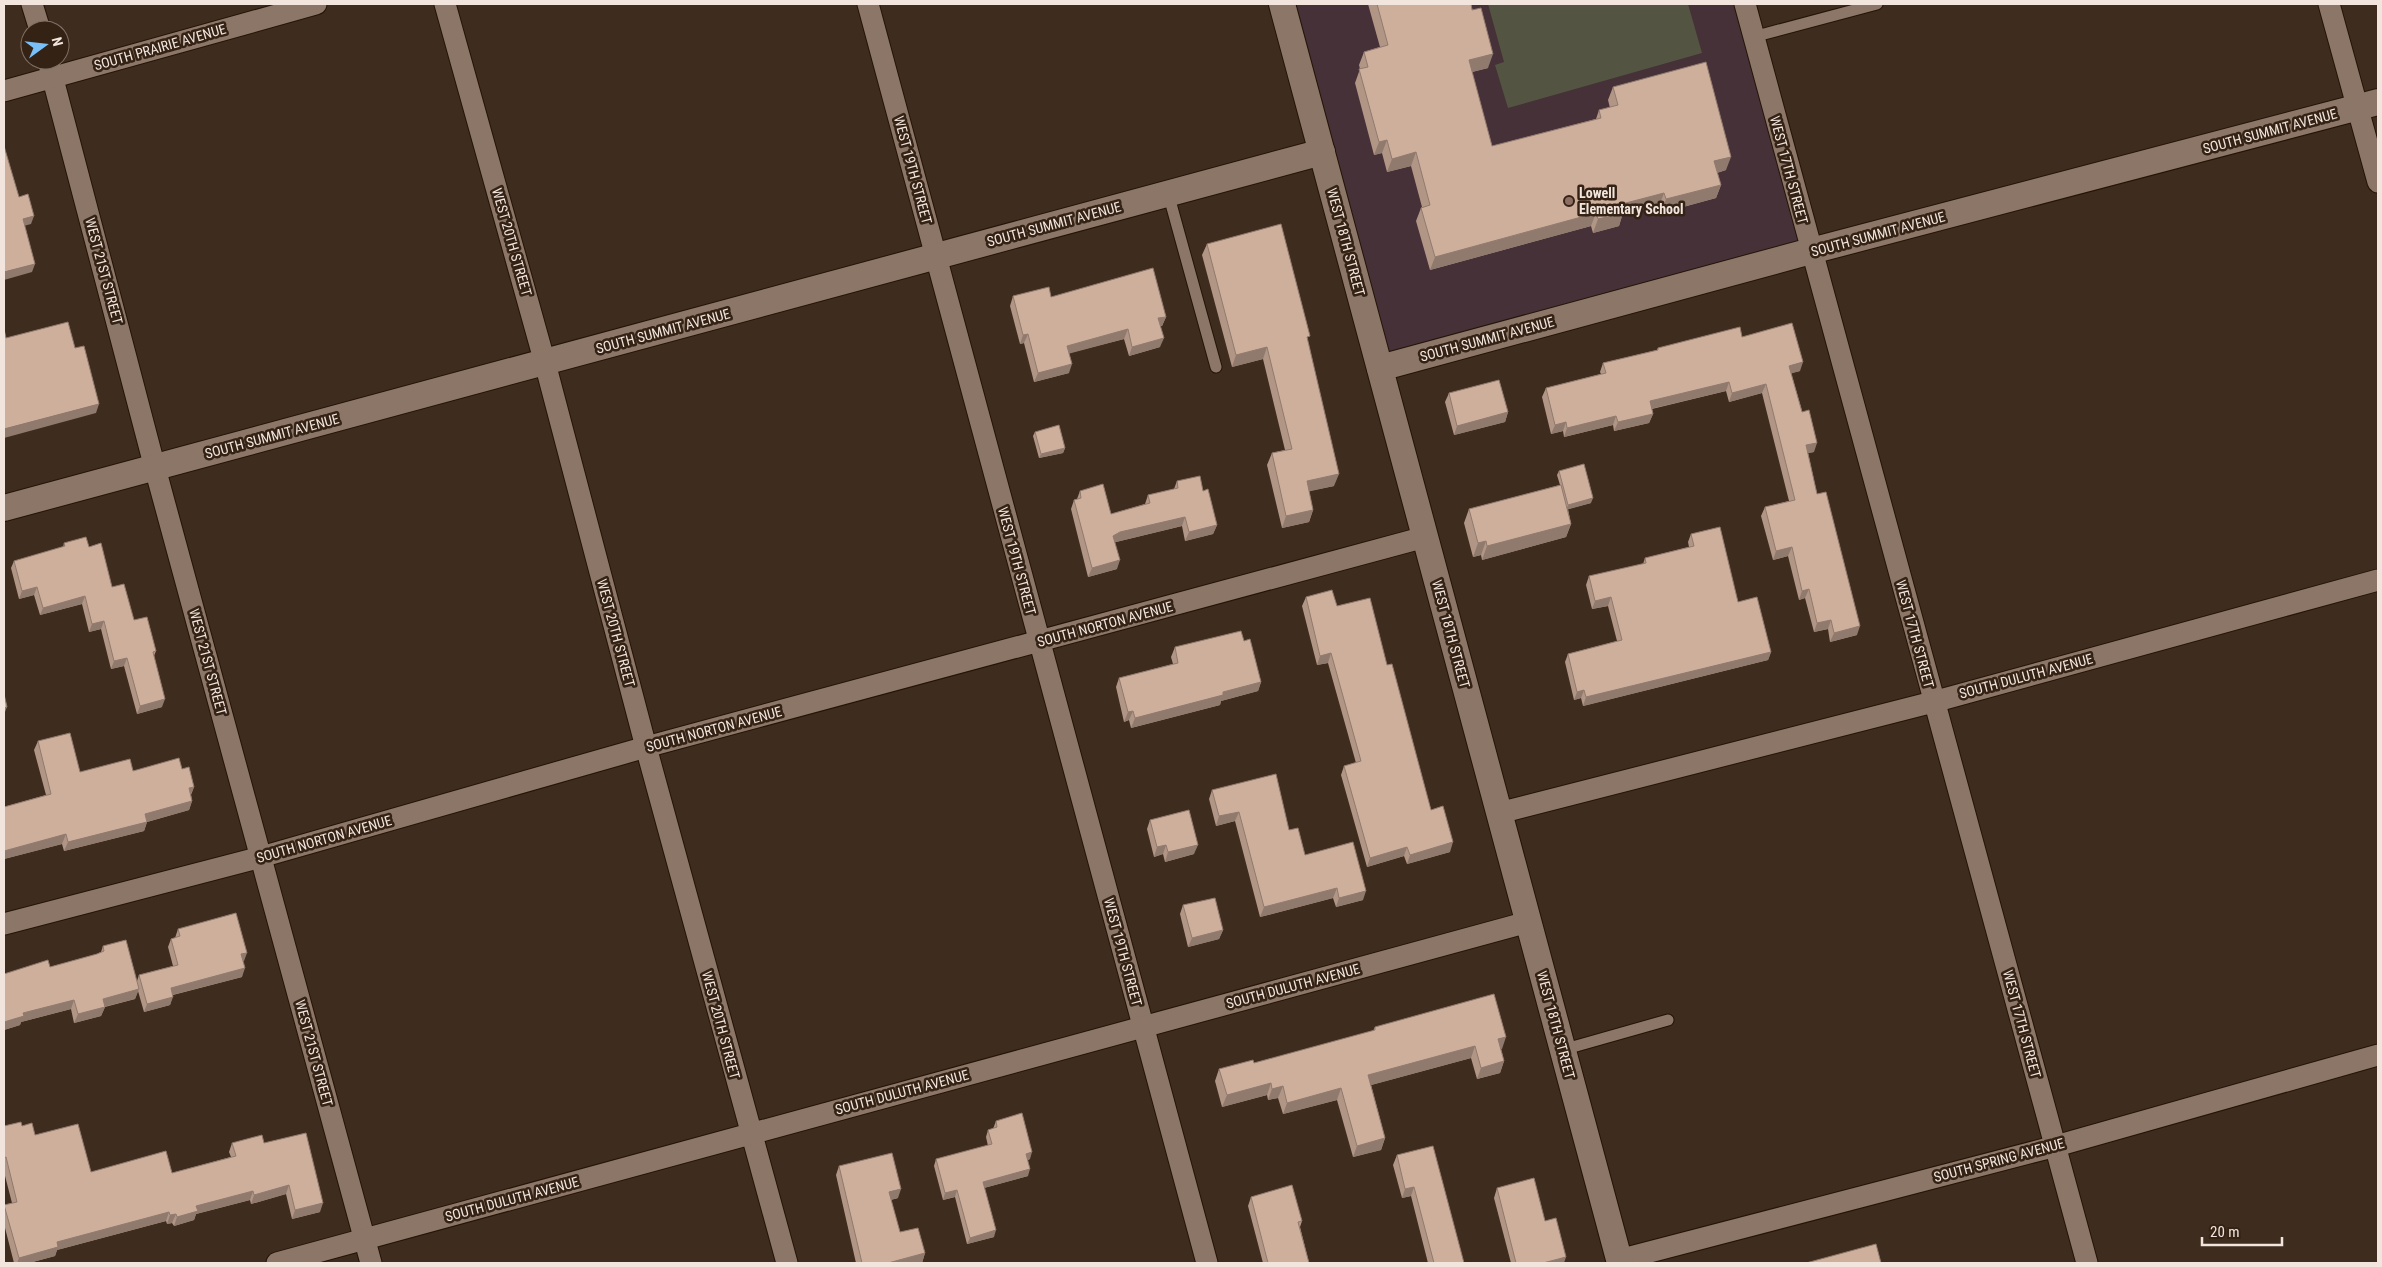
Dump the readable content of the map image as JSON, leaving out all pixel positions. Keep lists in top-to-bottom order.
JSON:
{
  "streets": {
    "street": [
      "SOUTH PRAIRIE AVENUE",
      "SOUTH SUMMIT AVENUE",
      "WEST 19TH STREET",
      "WEST 17TH STREET",
      "WEST 20TH STREET",
      "WEST 18TH STREET",
      "WEST 21ST STREET",
      "SOUTH NORTON AVENUE",
      "SOUTH DULUTH AVENUE",
      "SOUTH SPRING AVENUE"
    ]
  },
  "crossings": [
    ["SOUTH SUMMIT AVENUE", "WEST 19TH STREET"],
    ["SOUTH SUMMIT AVENUE", "WEST 17TH STREET"],
    ["SOUTH SUMMIT AVENUE", "WEST 20TH STREET"],
    ["SOUTH SUMMIT AVENUE", "WEST 18TH STREET"],
    ["SOUTH SUMMIT AVENUE", "WEST 21ST STREET"],
    ["WEST 19TH STREET", "SOUTH NORTON AVENUE"],
    ["WEST 19TH STREET", "SOUTH DULUTH AVENUE"],
    ["WEST 17TH STREET", "SOUTH DULUTH AVENUE"],
    ["WEST 17TH STREET", "SOUTH SPRING AVENUE"],
    ["WEST 20TH STREET", "SOUTH NORTON AVENUE"],
    ["WEST 20TH STREET", "SOUTH DULUTH AVENUE"],
    ["WEST 18TH STREET", "SOUTH NORTON AVENUE"],
    ["WEST 18TH STREET", "SOUTH DULUTH AVENUE"],
    ["WEST 18TH STREET", "SOUTH SPRING AVENUE"],
    ["WEST 21ST STREET", "SOUTH NORTON AVENUE"],
    ["WEST 21ST STREET", "SOUTH DULUTH AVENUE"]
  ],
  "places": ["Lowell Elementary School"],
  "scale_bar": "20 m",
  "north": "right"
}
